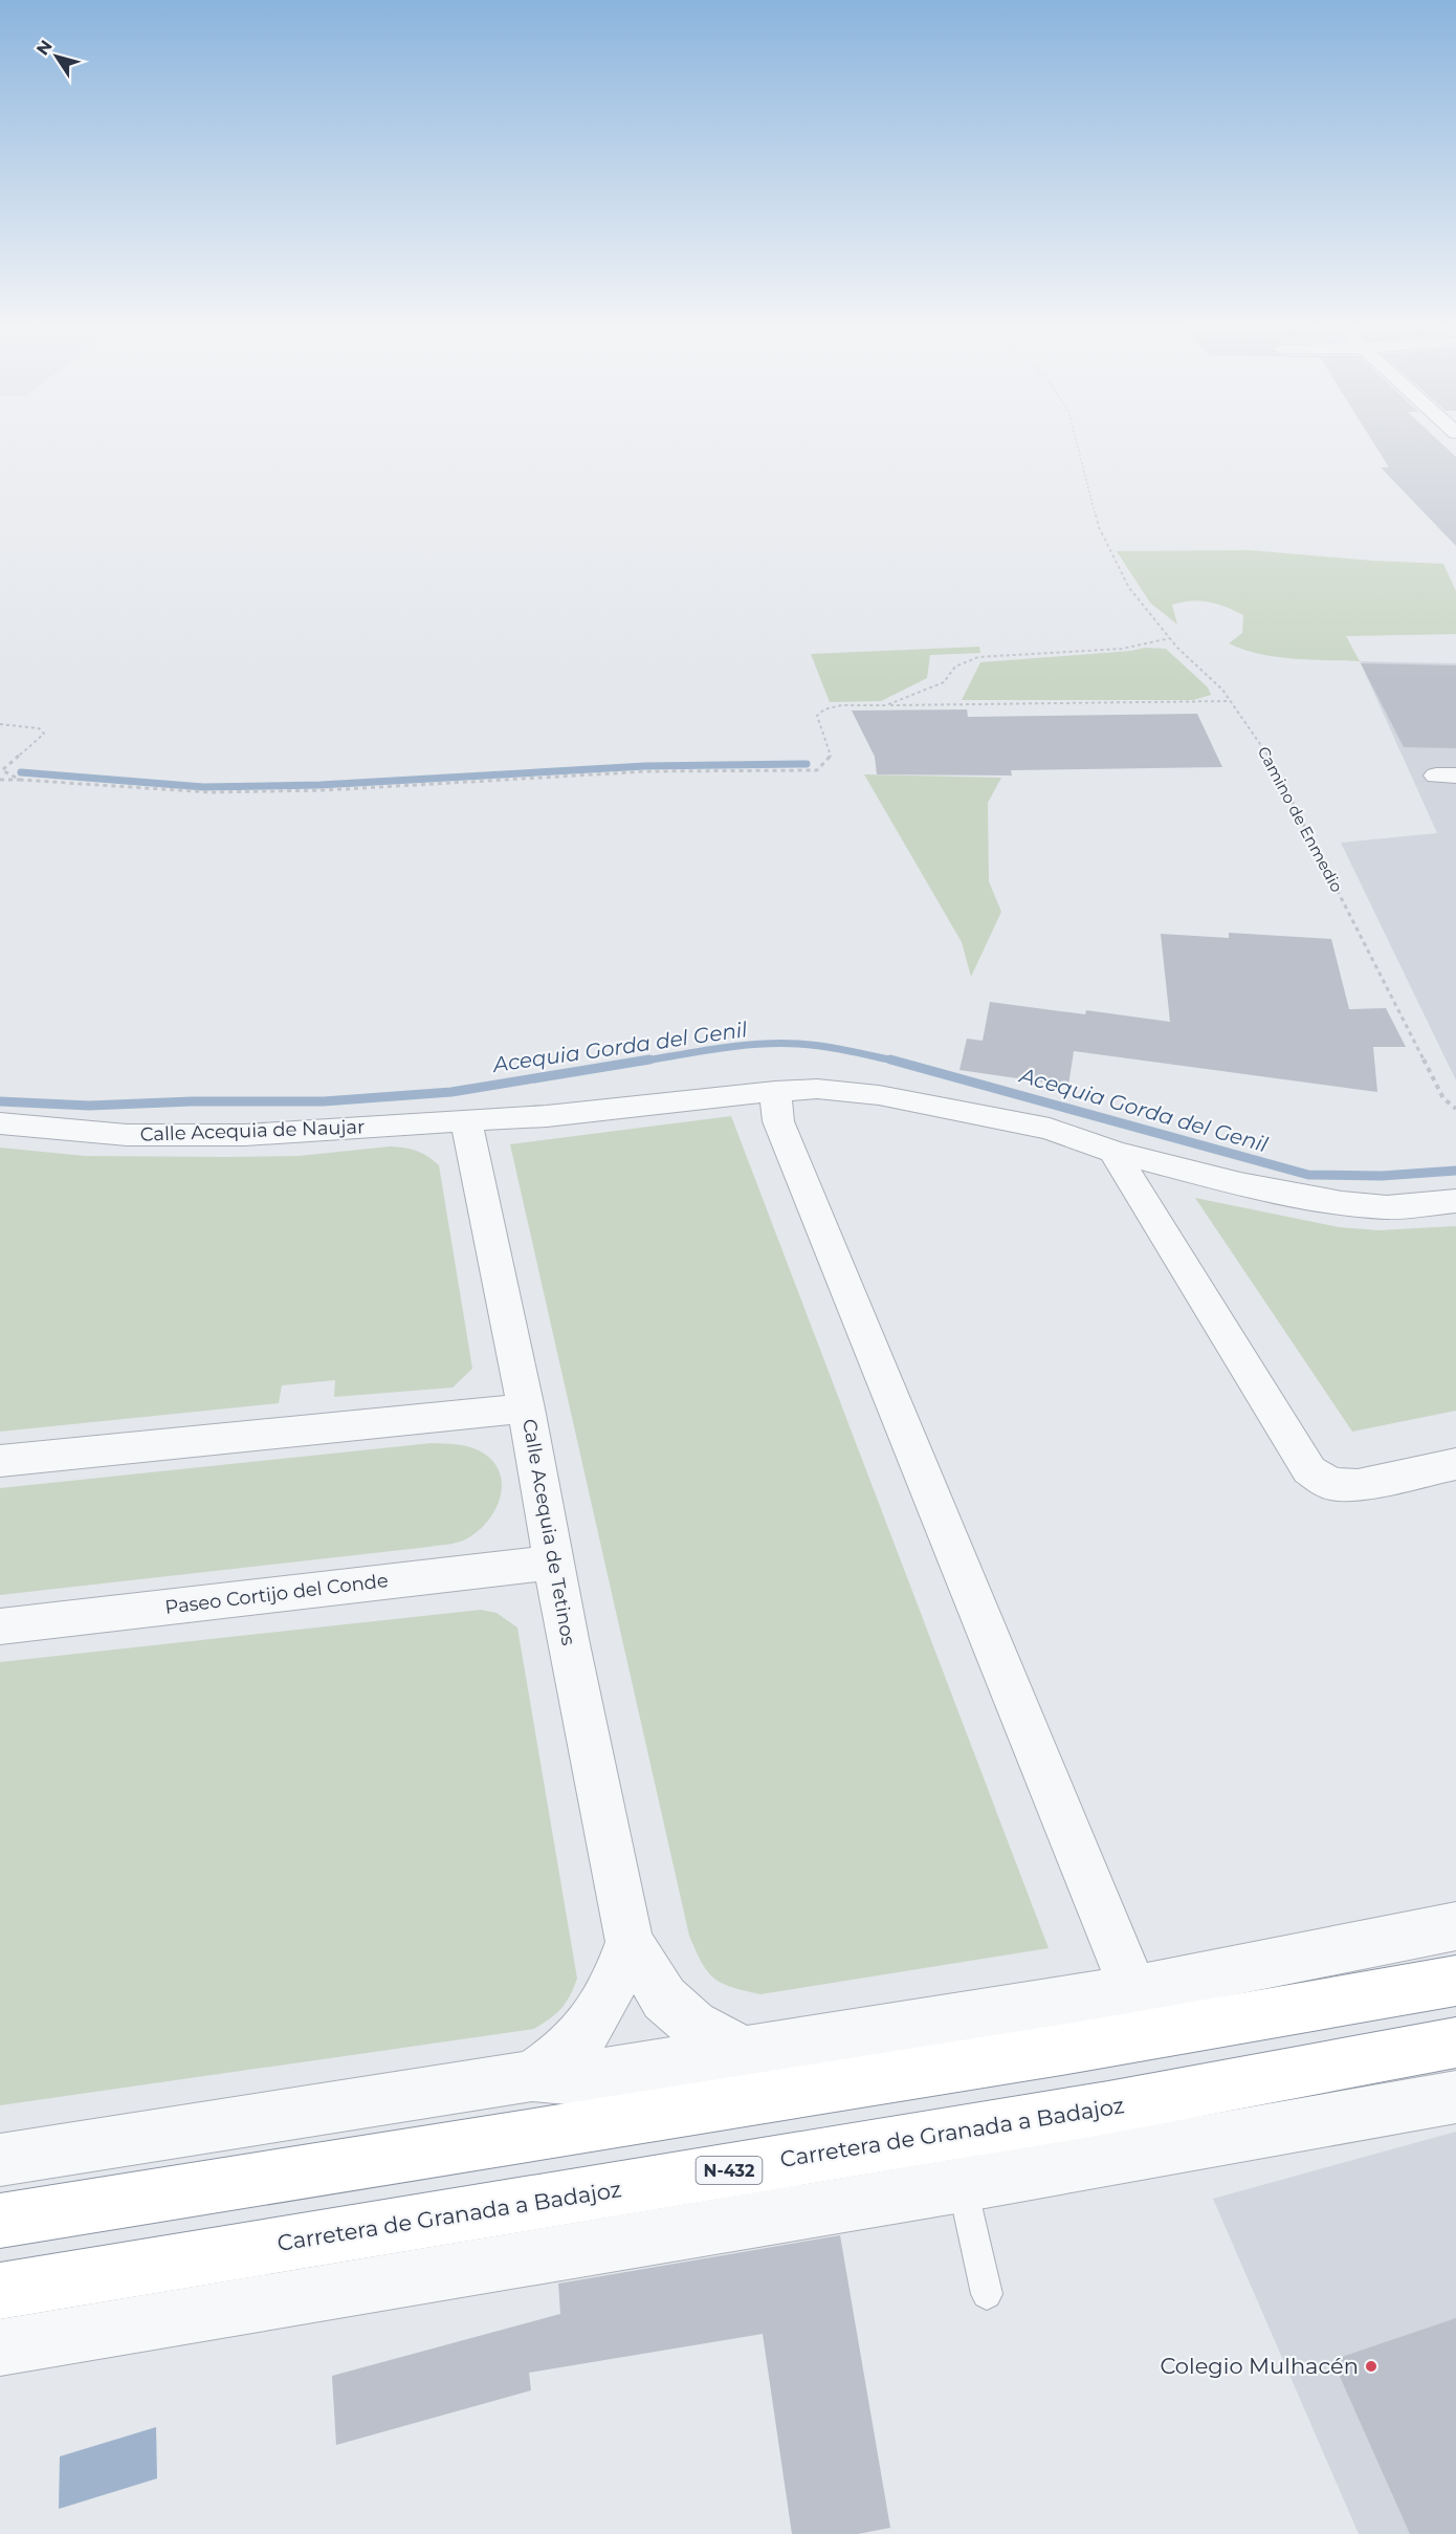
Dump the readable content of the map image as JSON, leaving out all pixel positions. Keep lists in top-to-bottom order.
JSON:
{
  "streets": {
    "highway": ["Carretera de Granada a Badajoz", "N-432"],
    "street": ["Calle Acequia de Naujar", "Calle Acequia de Tetinos", "Paseo Cortijo del Conde"],
    "path": ["Camino de Enmedio"]
  },
  "crossings": [
    ["Calle Acequia de Naujar", "Calle Acequia de Tetinos"],
    ["Calle Acequia de Tetinos", "Paseo Cortijo del Conde"]
  ],
  "water": ["Acequia Gorda del Genil"],
  "places": ["Colegio Mulhacén"],
  "north": "top left"
}
